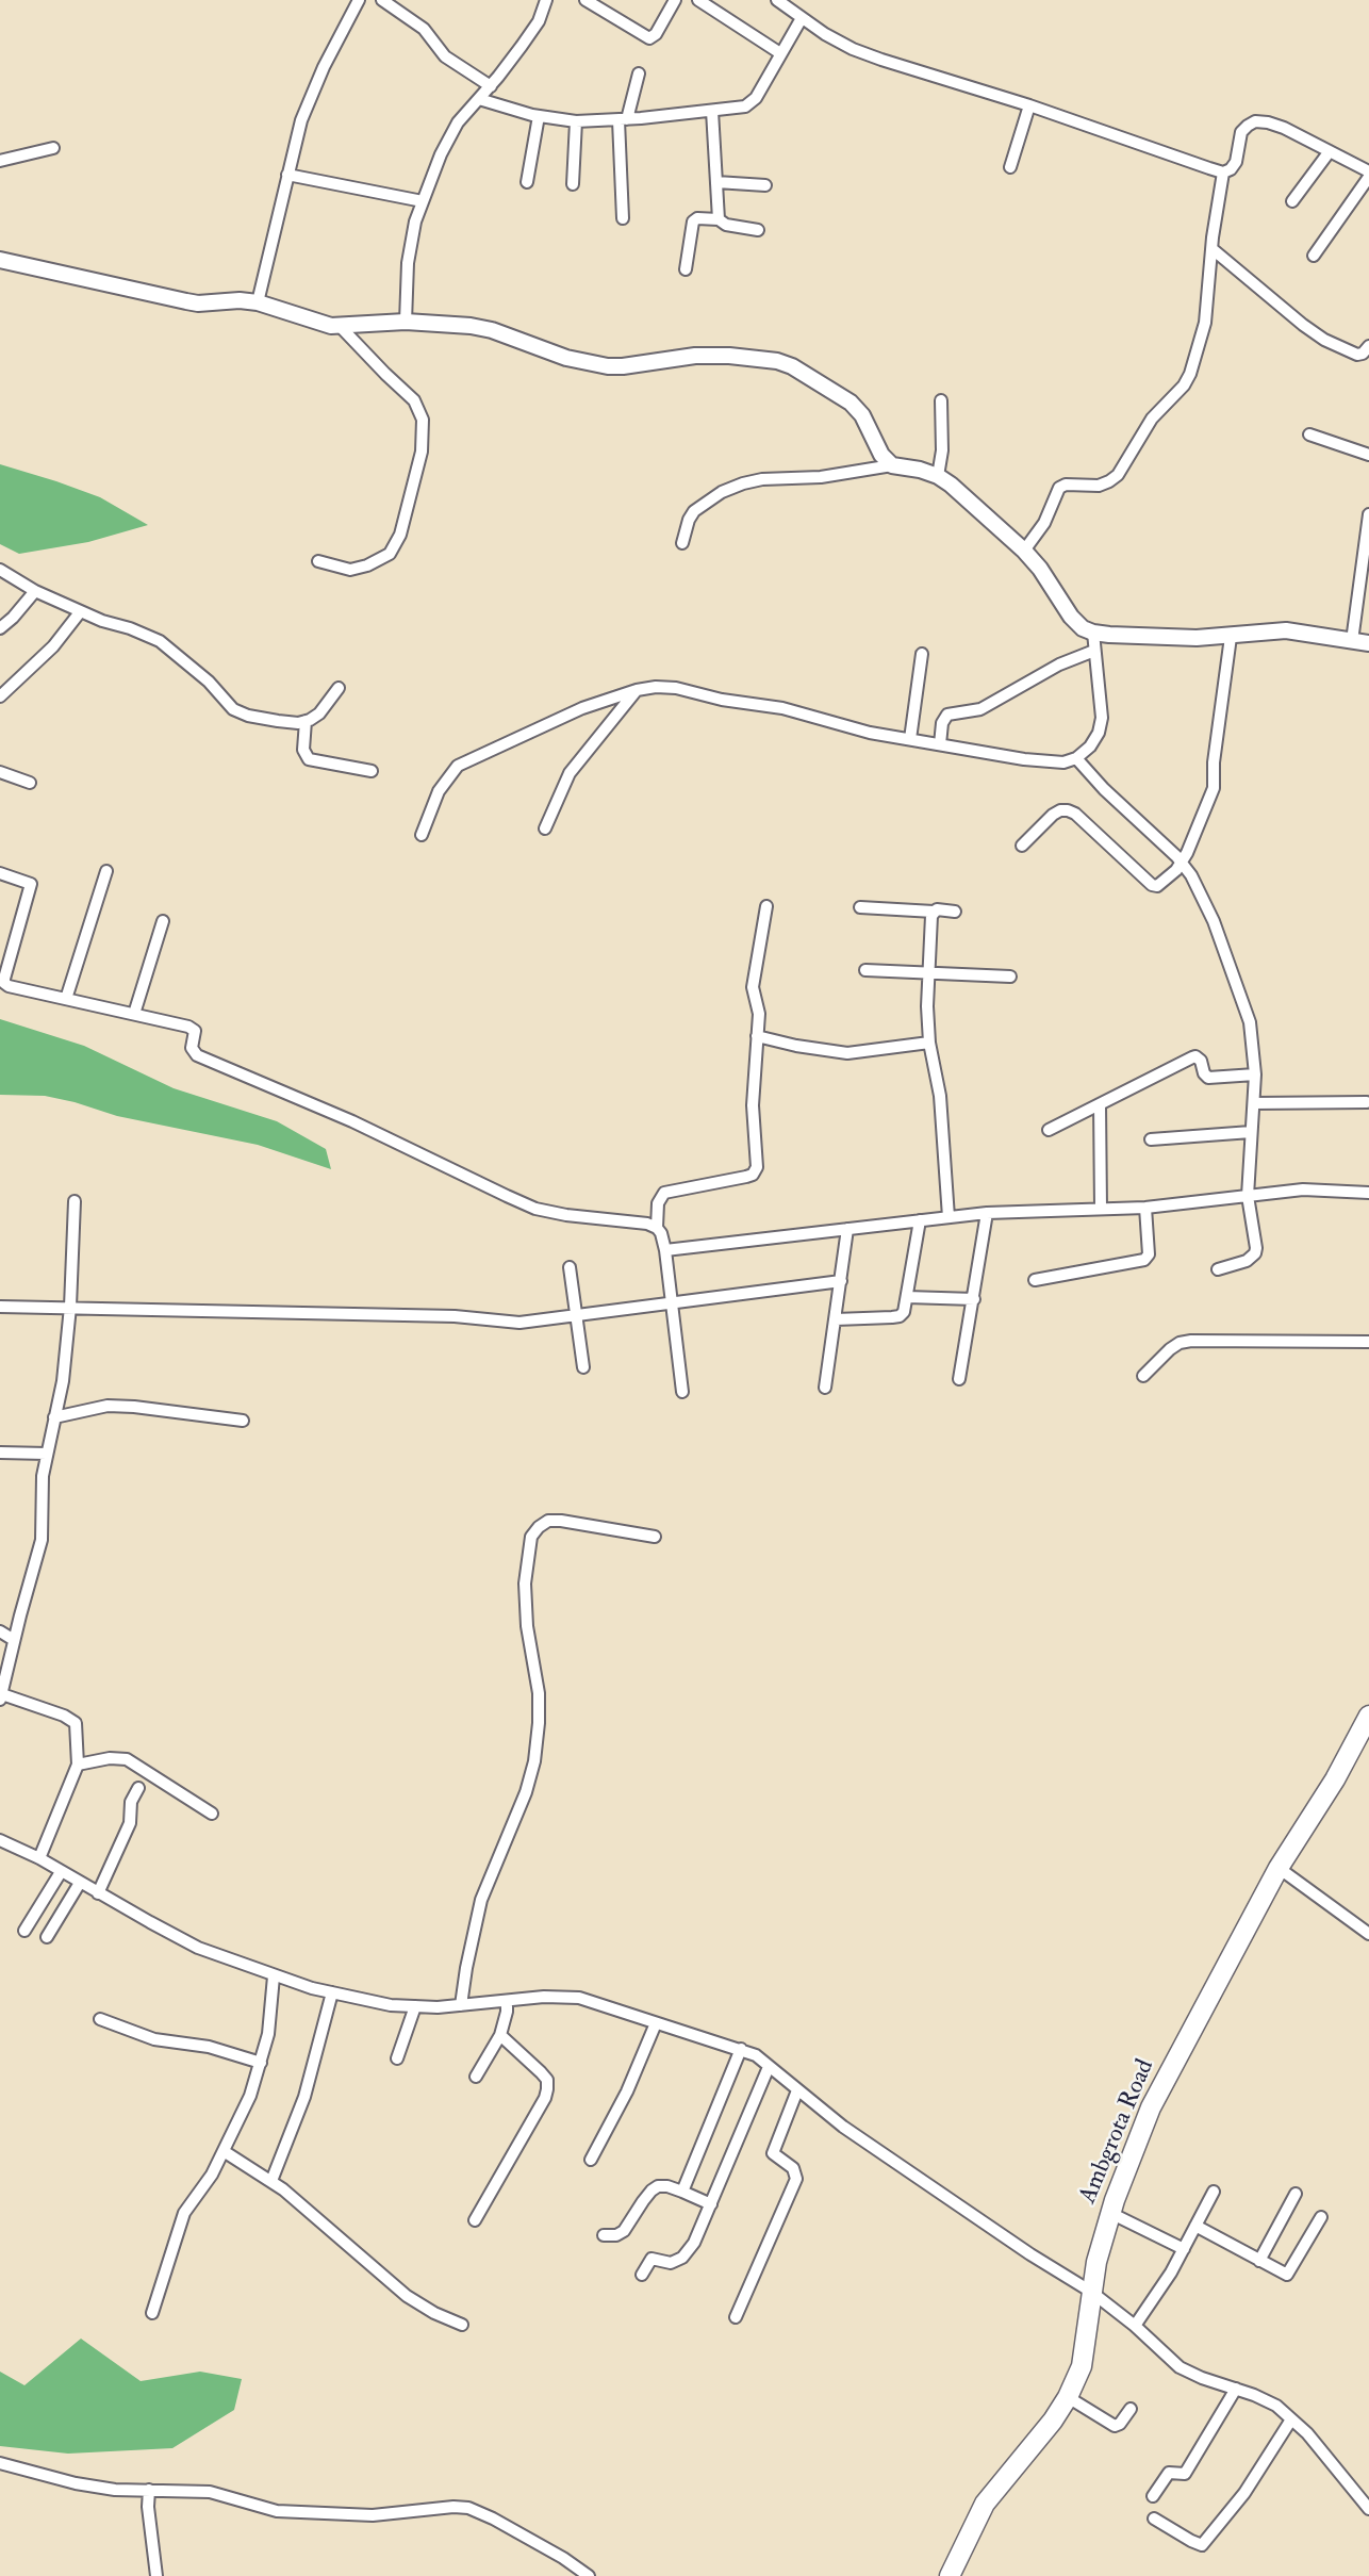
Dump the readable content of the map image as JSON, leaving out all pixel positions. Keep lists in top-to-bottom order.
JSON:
{
  "streets": {
    "main road": ["Ambgrota Road"]
  }
}
